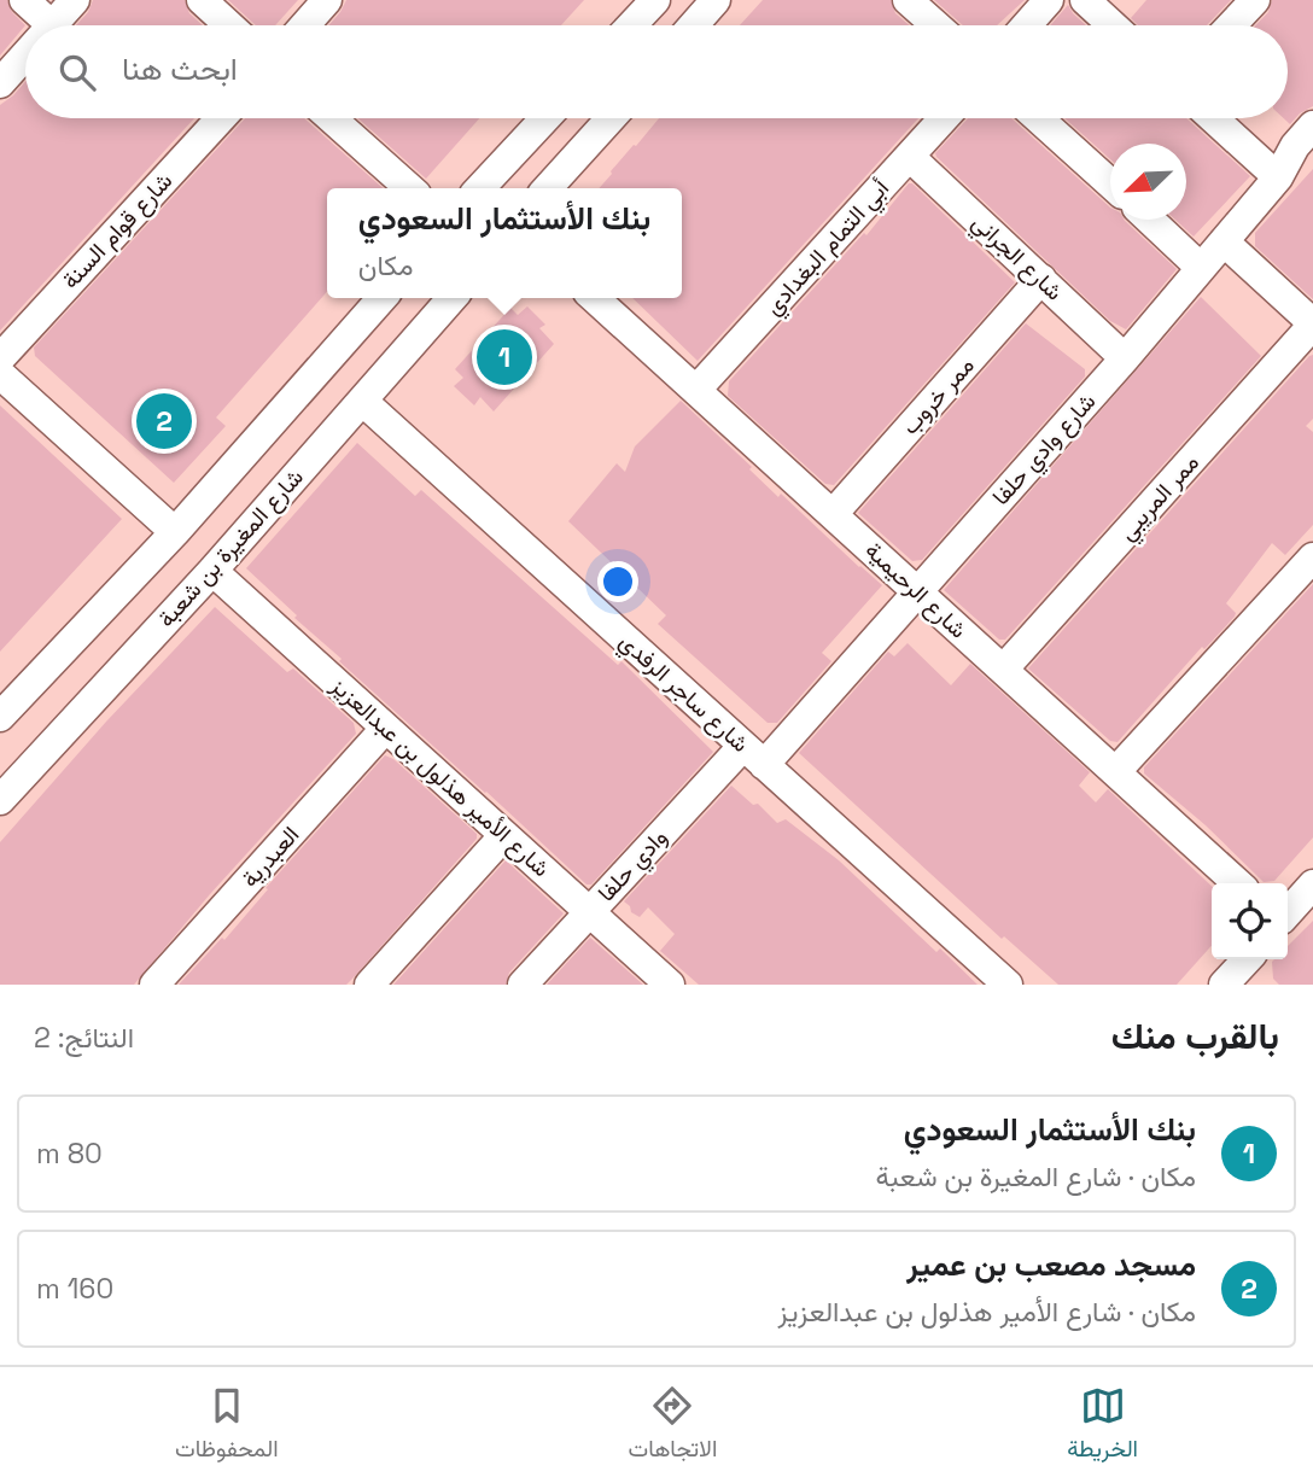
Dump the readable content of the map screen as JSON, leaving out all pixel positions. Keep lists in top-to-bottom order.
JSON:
{
  "streets": {
    "street": [
      "شارع قوام السنة",
      "أبي التمام البغدادي",
      "شارع الجراني",
      "ممر خروب",
      "شارع وادي حلفا",
      "ممر المريبي",
      "شارع المغيرة بن شعبة",
      "شارع الرحيمية",
      "شارع ساجر الرفدي",
      "شارع الأمير هذلول بن عبدالعزيز",
      "العبدرية",
      "وادي حلفا"
    ]
  },
  "crossings": [
    ["أبي التمام البغدادي", "شارع الجراني"],
    ["أبي التمام البغدادي", "شارع الرحيمية"],
    ["شارع الجراني", "ممر خروب"],
    ["شارع الجراني", "شارع وادي حلفا"],
    ["ممر خروب", "شارع الرحيمية"],
    ["شارع وادي حلفا", "شارع الرحيمية"],
    ["شارع وادي حلفا", "شارع ساجر الرفدي"],
    ["شارع وادي حلفا", "وادي حلفا"],
    ["ممر المريبي", "شارع الرحيمية"],
    ["شارع المغيرة بن شعبة", "شارع ساجر الرفدي"],
    ["شارع المغيرة بن شعبة", "شارع الأمير هذلول بن عبدالعزيز"],
    ["شارع ساجر الرفدي", "وادي حلفا"],
    ["شارع الأمير هذلول بن عبدالعزيز", "العبدرية"],
    ["شارع الأمير هذلول بن عبدالعزيز", "وادي حلفا"]
  ],
  "north": "bottom left",
  "page": {
    "search": "ابحث هنا",
    "popup": ["بنك الأستثمار السعودي", "مكان"],
    "pins": ["1", "2"],
    "heading": ["بالقرب منك", "النتائج: 2"],
    "list": [
      {
        "mark": "1",
        "name": "بنك الأستثمار السعودي",
        "note": "مكان · شارع المغيرة بن شعبة",
        "value": "80 m"
      },
      {
        "mark": "2",
        "name": "مسجد مصعب بن عمير",
        "note": "مكان · شارع الأمير هذلول بن عبدالعزيز",
        "value": "160 m"
      }
    ],
    "nav": ["الخريطة", "الاتجاهات", "المحفوظات"]
  }
}
